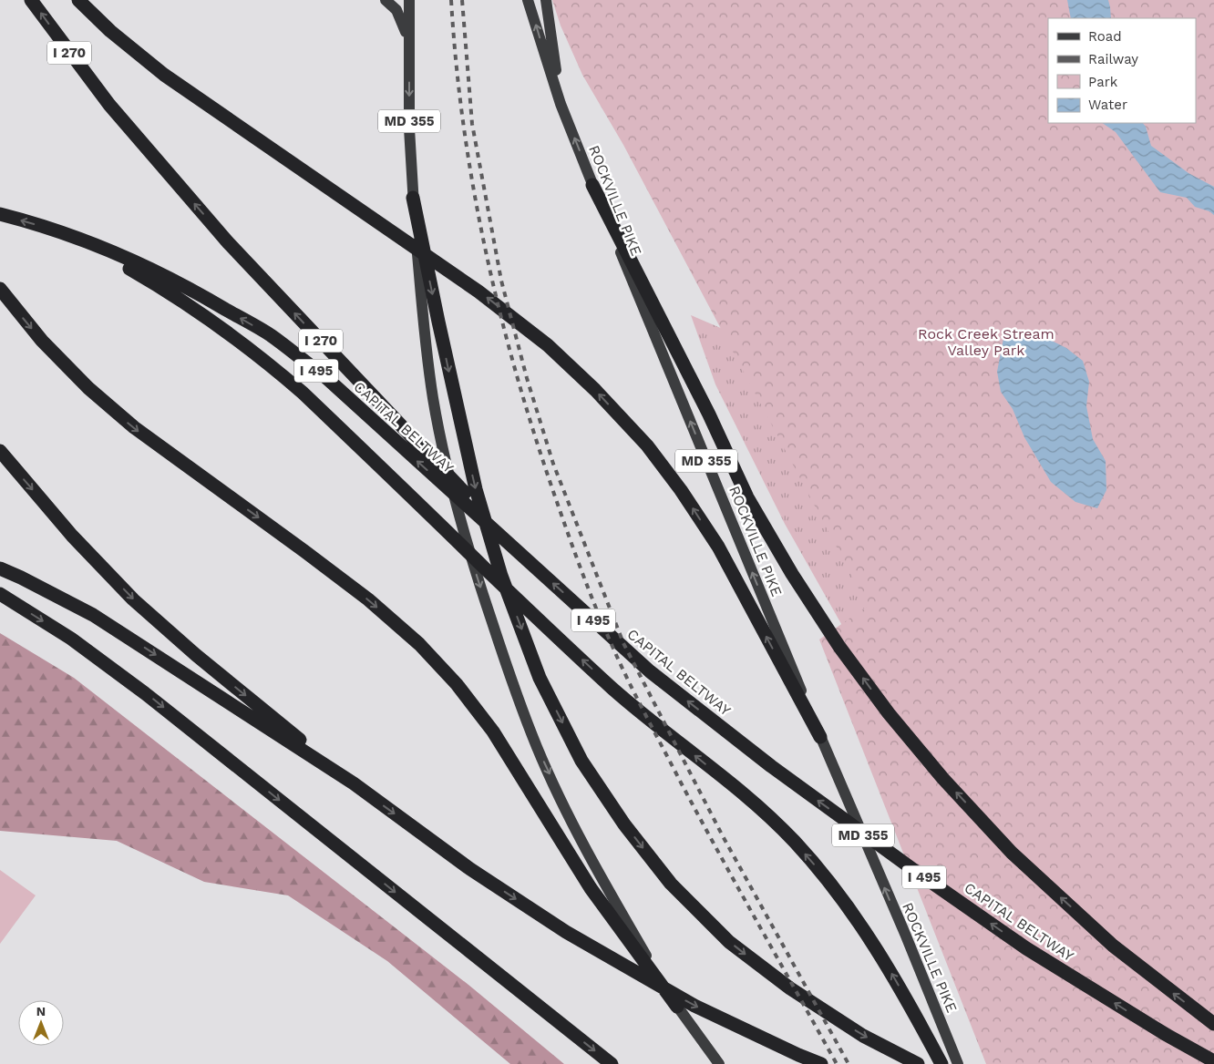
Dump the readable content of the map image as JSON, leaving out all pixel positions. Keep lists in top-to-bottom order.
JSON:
{
  "streets": {
    "highway": ["I 270", "I 495", "CAPITAL BELTWAY"],
    "main road": ["MD 355", "ROCKVILLE PIKE"]
  },
  "crossings": [
    ["I 270", "CAPITAL BELTWAY"]
  ],
  "one_way": ["ROCKVILLE PIKE"],
  "parks": ["Rock Creek Stream Valley Park"],
  "legend": [
    "Road",
    "Railway",
    "Park",
    "Water"
  ],
  "north": "top"
}
